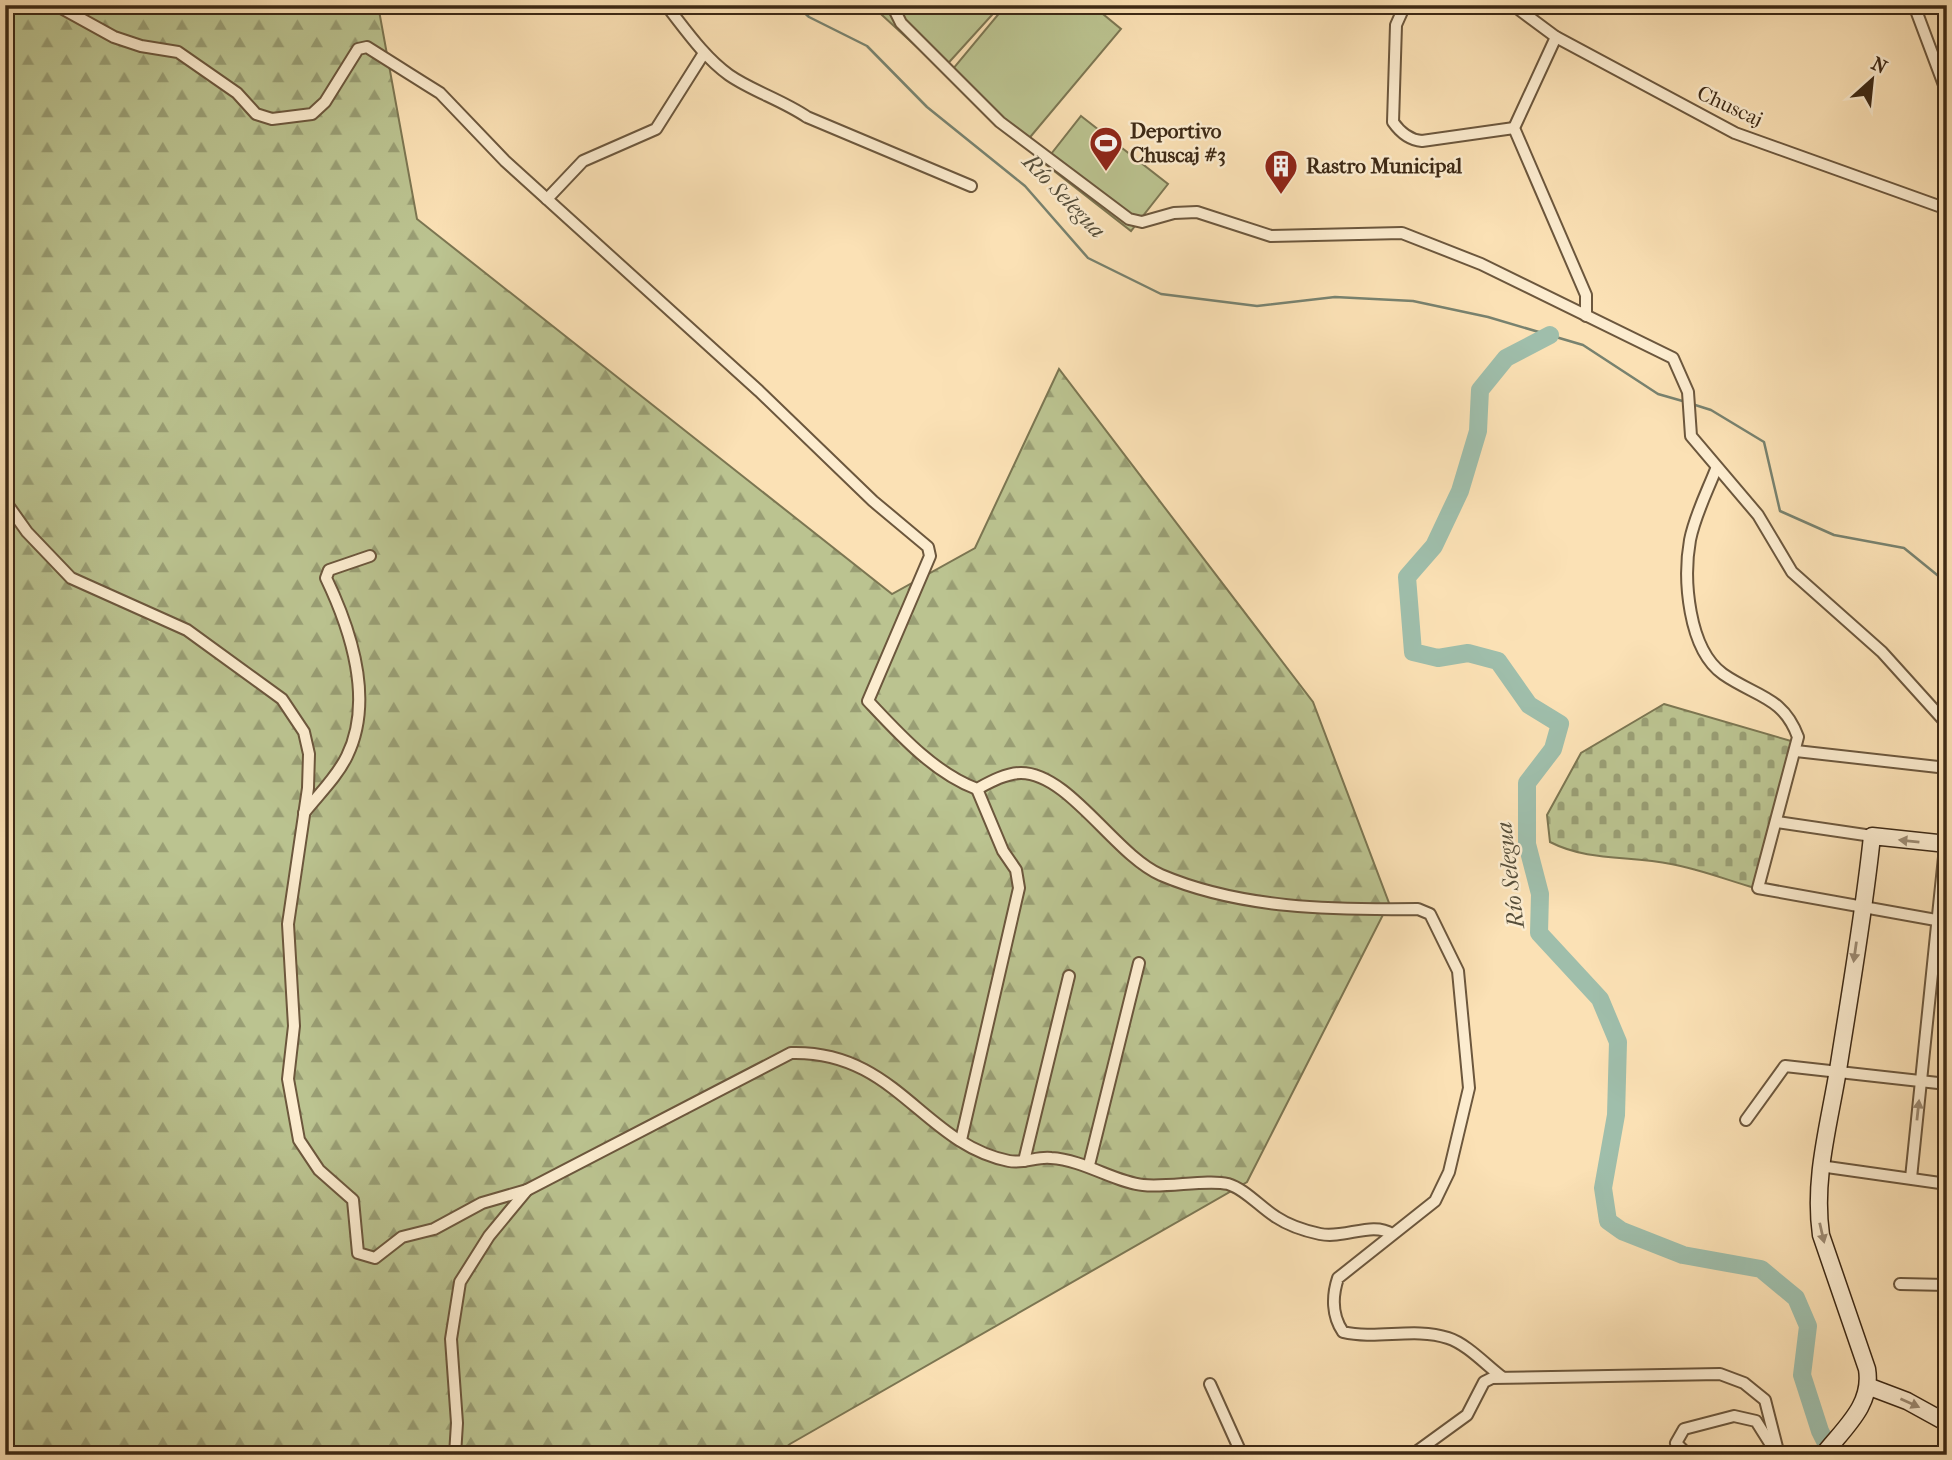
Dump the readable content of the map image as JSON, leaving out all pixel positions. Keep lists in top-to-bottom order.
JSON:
{
  "streets": {
    "street": ["Chuscaj"]
  },
  "water": ["Río Selegua"],
  "places": {
    "sports": ["Deportivo Chuscaj #3"],
    "building": ["Rastro Municipal"]
  },
  "north": "top right"
}
